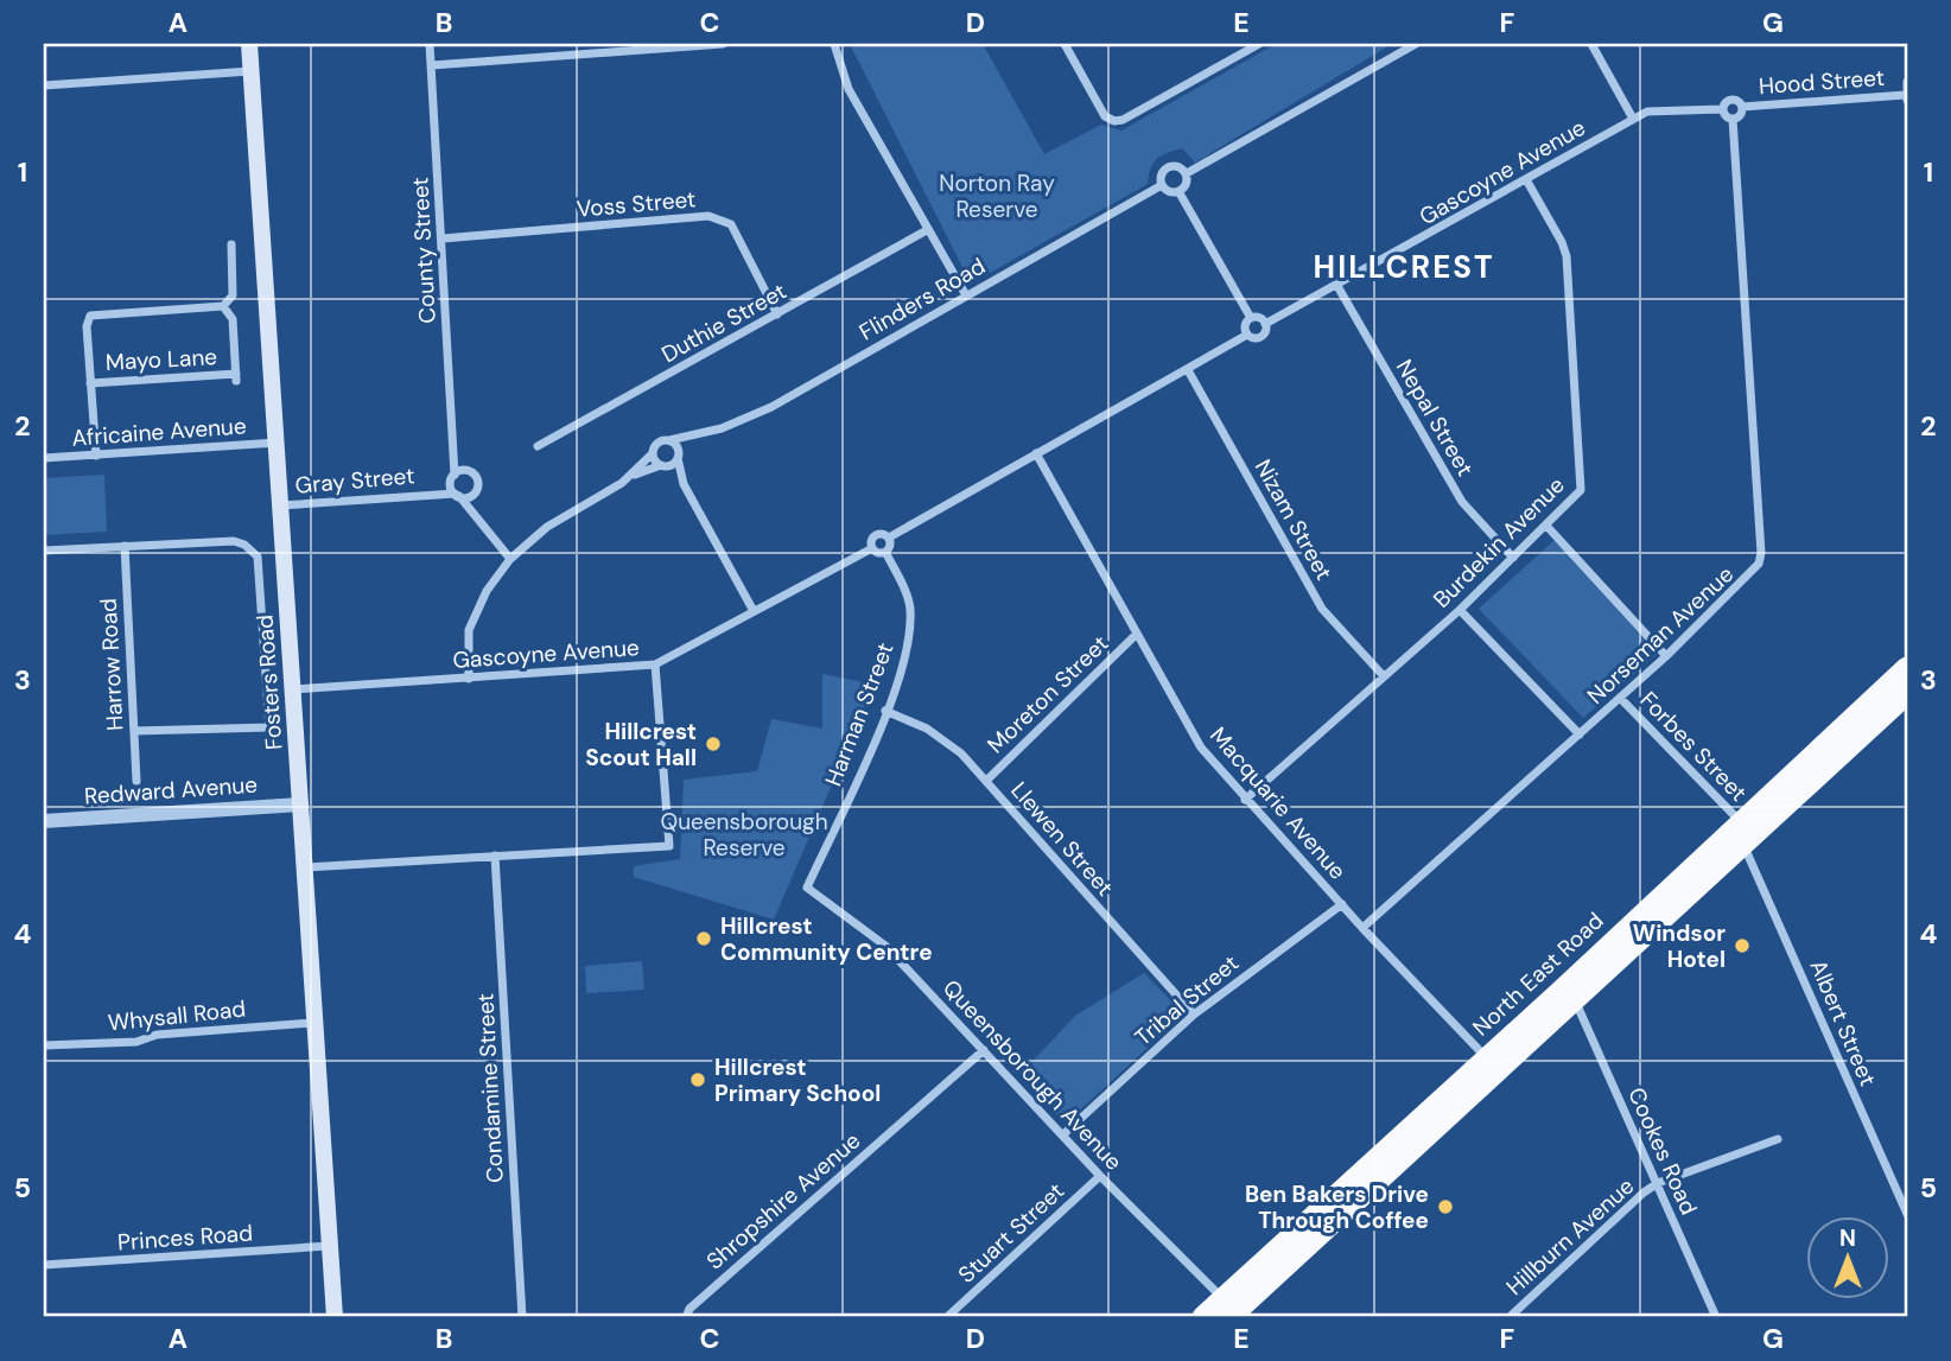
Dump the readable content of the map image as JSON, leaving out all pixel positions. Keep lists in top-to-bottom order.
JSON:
{
  "streets": {
    "highway": ["North East Road"],
    "main road": ["Fosters Road"],
    "street": [
      "Hood Street",
      "Gascoyne Avenue",
      "Voss Street",
      "County Street",
      "Flinders Road",
      "Duthie Street",
      "Mayo Lane",
      "Nepal Street",
      "Africaine Avenue",
      "Gray Street",
      "Nizam Street",
      "Burdekin Avenue",
      "Norseman Avenue",
      "Harrow Road",
      "Moreton Street",
      "Harman Street",
      "Forbes Street",
      "Redward Avenue",
      "Macquarie Avenue",
      "Llewen Street",
      "Tribal Street",
      "Whysall Road",
      "Albert Street",
      "Queensborough Avenue",
      "Condamine Street",
      "Cookes Road",
      "Shropshire Avenue",
      "Stuart Street",
      "Hillburn Avenue",
      "Princes Road"
    ]
  },
  "crossings": [
    ["Hood Street", "Gascoyne Avenue"],
    ["Gascoyne Avenue", "Nepal Street"],
    ["Gascoyne Avenue", "Burdekin Avenue"],
    ["Gascoyne Avenue", "Fosters Road"],
    ["Voss Street", "County Street"],
    ["Voss Street", "Duthie Street"],
    ["County Street", "Gray Street"],
    ["Nepal Street", "Burdekin Avenue"],
    ["Africaine Avenue", "Fosters Road"],
    ["Gray Street", "Fosters Road"],
    ["Nizam Street", "Burdekin Avenue"],
    ["Burdekin Avenue", "Macquarie Avenue"],
    ["Norseman Avenue", "Forbes Street"],
    ["Norseman Avenue", "Macquarie Avenue"],
    ["Fosters Road", "Redward Avenue"],
    ["Fosters Road", "Whysall Road"],
    ["Fosters Road", "Princes Road"],
    ["Moreton Street", "Macquarie Avenue"],
    ["Moreton Street", "Llewen Street"],
    ["Harman Street", "Llewen Street"],
    ["Harman Street", "Queensborough Avenue"],
    ["Forbes Street", "North East Road"],
    ["Forbes Street", "Albert Street"],
    ["Macquarie Avenue", "North East Road"],
    ["Macquarie Avenue", "Tribal Street"],
    ["Llewen Street", "Tribal Street"],
    ["North East Road", "Albert Street"],
    ["North East Road", "Queensborough Avenue"],
    ["North East Road", "Cookes Road"],
    ["Tribal Street", "Queensborough Avenue"],
    ["Queensborough Avenue", "Shropshire Avenue"],
    ["Queensborough Avenue", "Stuart Street"],
    ["Cookes Road", "Hillburn Avenue"]
  ],
  "districts": ["HILLCREST"],
  "parks": ["Norton Ray Reserve", "Queensborough Reserve"],
  "places": [
    "Hillcrest Scout Hall",
    "Hillcrest Community Centre",
    "Windsor Hotel",
    "Hillcrest Primary School",
    "Ben Bakers Drive Through Coffee"
  ],
  "north": "top",
  "grid": {
    "columns": [
      "A",
      "B",
      "C",
      "D",
      "E",
      "F",
      "G"
    ],
    "rows": [
      "1",
      "2",
      "3",
      "4",
      "5"
    ]
  }
}
